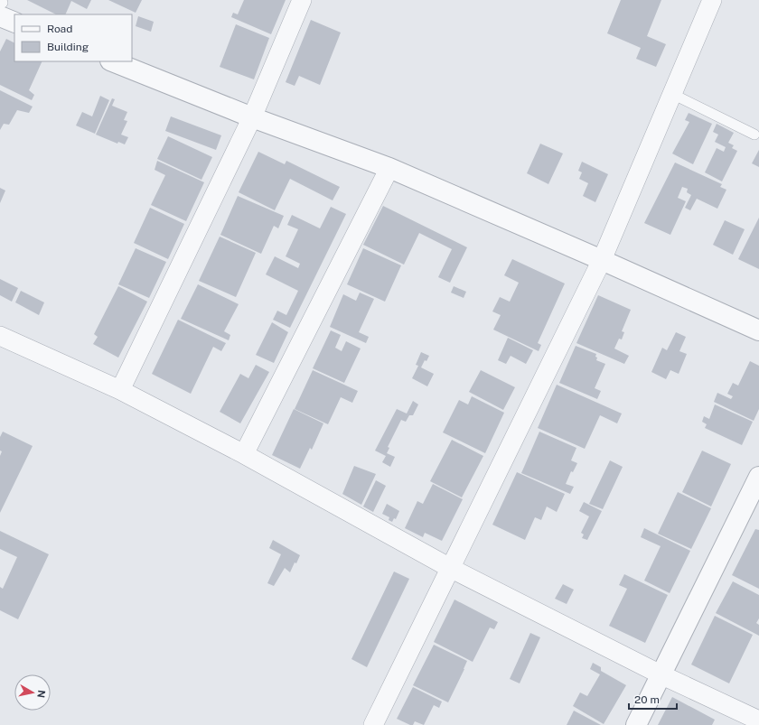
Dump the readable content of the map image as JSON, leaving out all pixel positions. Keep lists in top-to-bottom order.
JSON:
{
  "legend": ["Road", "Building"],
  "scale_bar": "20 m",
  "north": "right"
}
